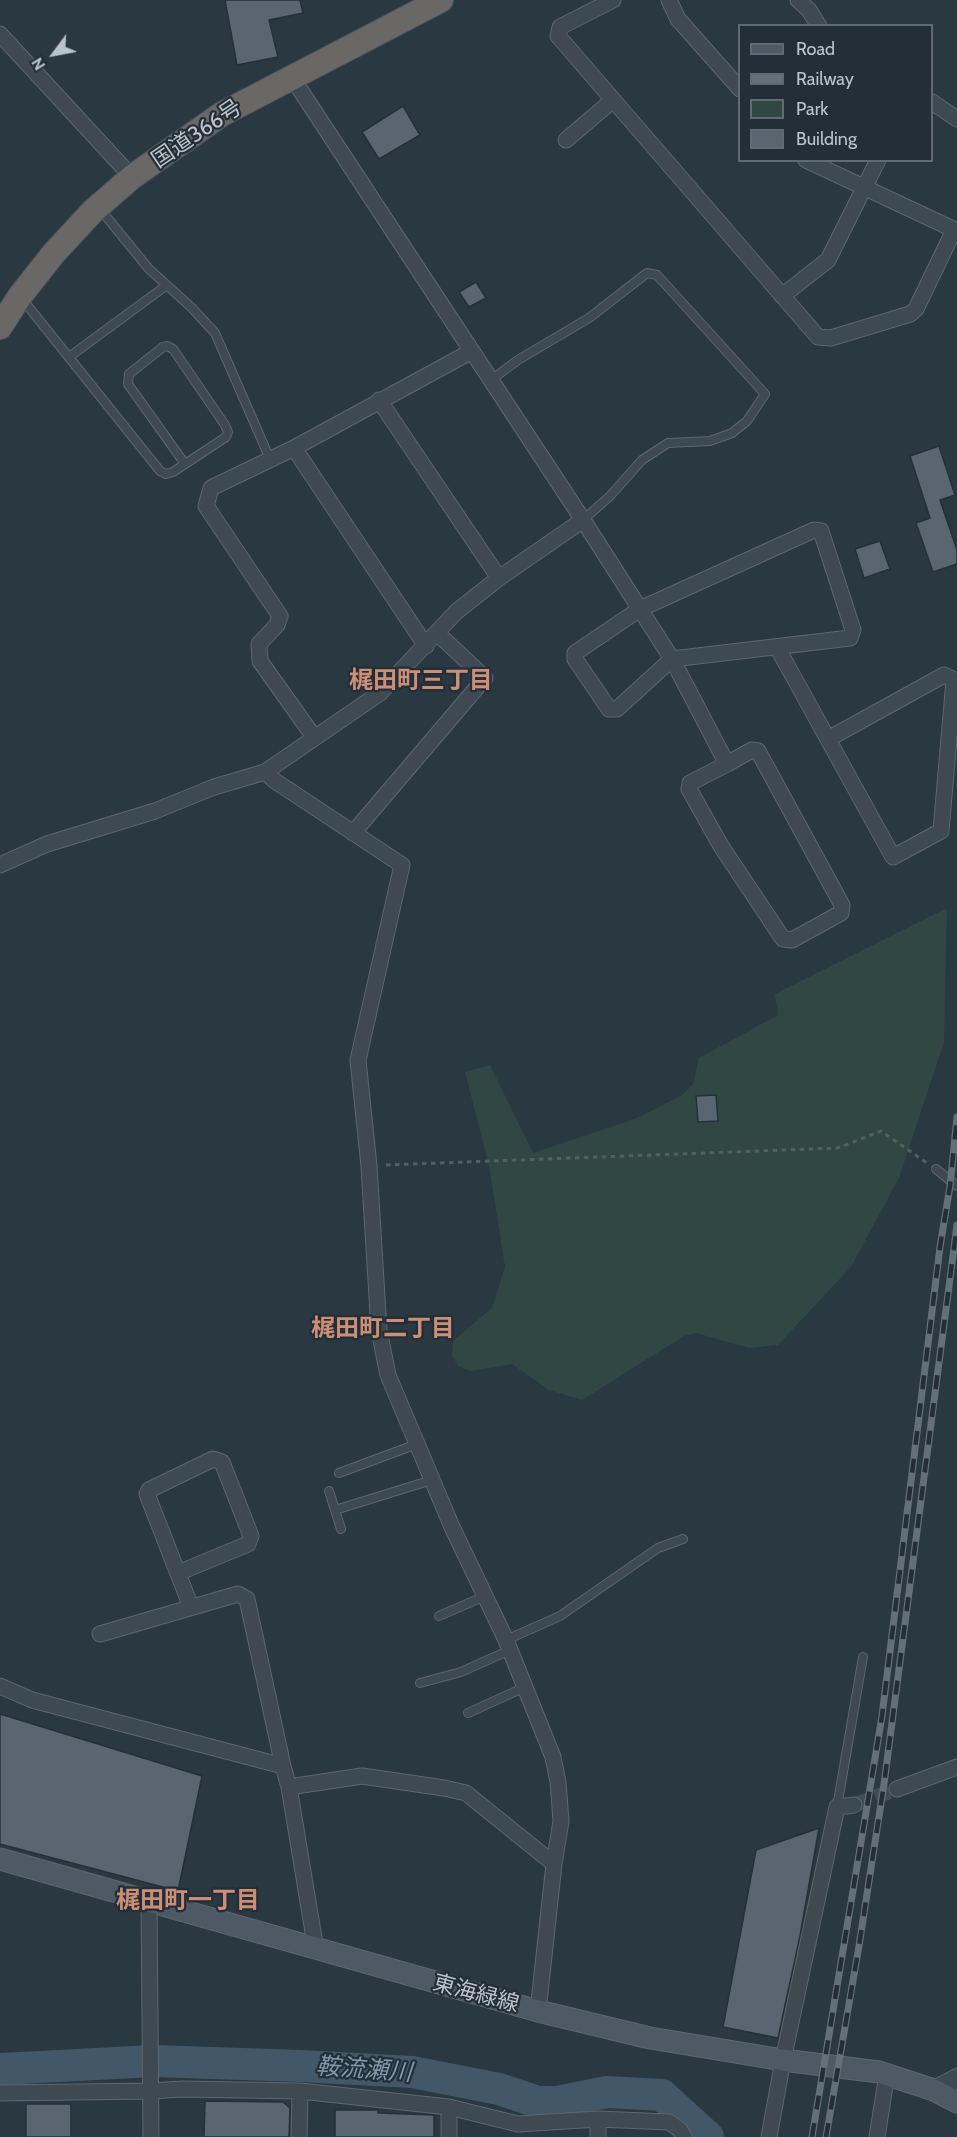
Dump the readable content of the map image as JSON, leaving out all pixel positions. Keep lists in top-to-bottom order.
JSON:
{
  "streets": {
    "highway": ["国道366号"],
    "main road": ["東海緑線"]
  },
  "districts": ["梶田町三丁目", "梶田町二丁目", "梶田町一丁目"],
  "water": ["鞍流瀬川"],
  "legend": [
    "Road",
    "Railway",
    "Park",
    "Building"
  ],
  "north": "bottom left"
}
